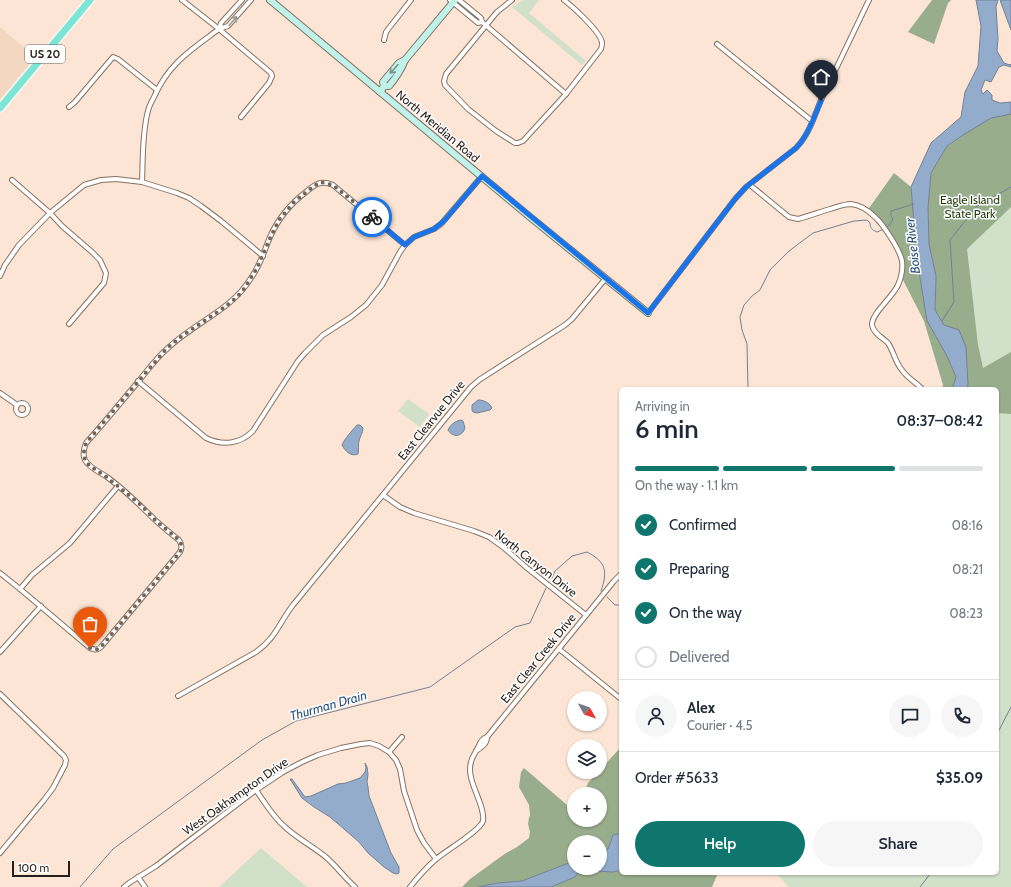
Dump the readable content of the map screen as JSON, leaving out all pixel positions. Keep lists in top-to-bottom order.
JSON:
{
  "streets": {
    "main road": ["US 20"],
    "street": [
      "North Meridian Road",
      "East Clearvue Drive",
      "North Canyon Drive",
      "East Clear Creek Drive",
      "West Oakhampton Drive"
    ]
  },
  "crossings": [
    ["North Meridian Road", "East Clearvue Drive"],
    ["East Clearvue Drive", "North Canyon Drive"],
    ["North Canyon Drive", "East Clear Creek Drive"]
  ],
  "water": ["Boise River", "Thurman Drain"],
  "parks": ["Eagle Island State Park"],
  "scale_bar": "100 m",
  "north": "bottom right",
  "page": {
    "heading": ["6 min", "Arriving in", "08:37–08:42"],
    "panel": [
      "Alex",
      "Courier · 4.5",
      "Order #5633",
      "$35.09"
    ],
    "bar": "On the way · 1.1 km",
    "list": [
      ["Confirmed", "08:16"],
      ["Preparing", "08:21"],
      ["On the way", "08:23"],
      "Delivered"
    ],
    "map_buttons": ["+", "−"],
    "buttons": ["Help", "Share"],
    "scale": "100 m"
  }
}
